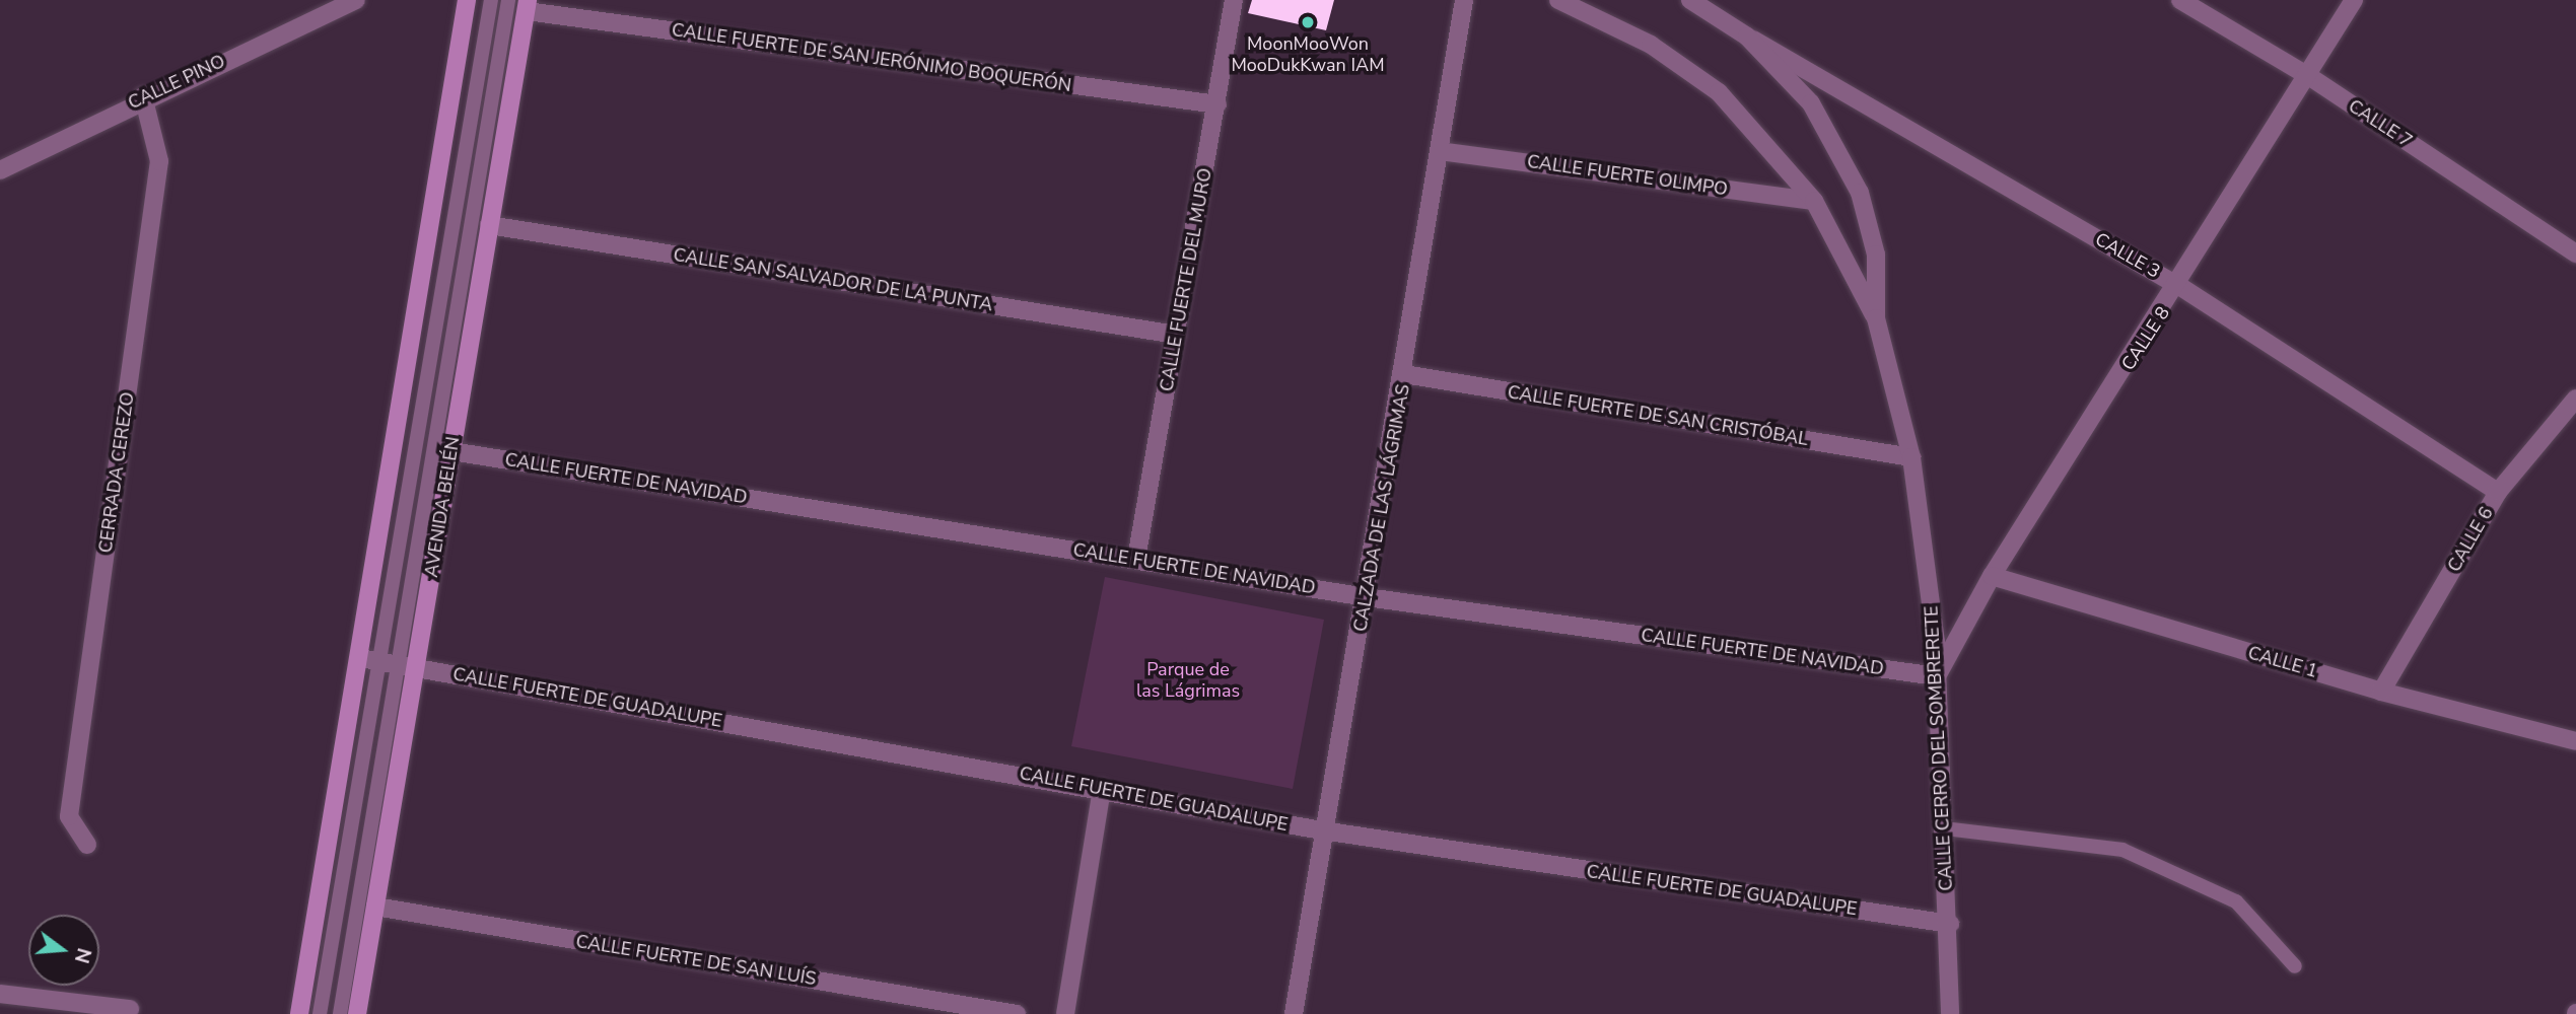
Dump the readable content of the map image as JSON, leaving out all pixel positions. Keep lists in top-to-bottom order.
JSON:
{
  "streets": {
    "main road": ["AVENIDA BELÉN"],
    "street": [
      "CALLE FUERTE DE SAN JERÓNIMO BOQUERÓN",
      "CALLE PINO",
      "CALLE 7",
      "CALLE FUERTE OLIMPO",
      "CALLE 3",
      "CALLE SAN SALVADOR DE LA PUNTA",
      "CALLE FUERTE DEL MURO",
      "CALLE 8",
      "CALLE FUERTE DE SAN CRISTÓBAL",
      "CERRADA CEREZO",
      "CALLE FUERTE DE NAVIDAD",
      "CALZADA DE LAS LÁGRIMAS",
      "CALLE 6",
      "CALLE 1",
      "CALLE FUERTE DE GUADALUPE",
      "CALLE CERRO DEL SOMBRERETE",
      "CALLE FUERTE DE SAN LUÍS"
    ]
  },
  "crossings": [
    ["CALLE FUERTE DE SAN JERÓNIMO BOQUERÓN", "CALLE FUERTE DEL MURO"],
    ["CALLE FUERTE DE SAN JERÓNIMO BOQUERÓN", "AVENIDA BELÉN"],
    ["CALLE PINO", "CERRADA CEREZO"],
    ["CALLE 7", "CALLE 8"],
    ["CALLE FUERTE OLIMPO", "CALZADA DE LAS LÁGRIMAS"],
    ["CALLE FUERTE OLIMPO", "CALLE CERRO DEL SOMBRERETE"],
    ["CALLE 3", "CALLE 8"],
    ["CALLE 3", "CALLE 6"],
    ["CALLE 3", "CALLE CERRO DEL SOMBRERETE"],
    ["CALLE SAN SALVADOR DE LA PUNTA", "CALLE FUERTE DEL MURO"],
    ["CALLE SAN SALVADOR DE LA PUNTA", "AVENIDA BELÉN"],
    ["CALLE FUERTE DEL MURO", "CALLE FUERTE DE NAVIDAD"],
    ["CALLE 8", "CALLE FUERTE DE NAVIDAD"],
    ["CALLE 8", "CALLE 1"],
    ["CALLE 8", "CALLE CERRO DEL SOMBRERETE"],
    ["CALLE FUERTE DE SAN CRISTÓBAL", "CALZADA DE LAS LÁGRIMAS"],
    ["CALLE FUERTE DE SAN CRISTÓBAL", "CALLE CERRO DEL SOMBRERETE"],
    ["CALLE FUERTE DE NAVIDAD", "AVENIDA BELÉN"],
    ["CALLE FUERTE DE NAVIDAD", "CALZADA DE LAS LÁGRIMAS"],
    ["CALLE FUERTE DE NAVIDAD", "CALLE CERRO DEL SOMBRERETE"],
    ["AVENIDA BELÉN", "CALLE FUERTE DE GUADALUPE"],
    ["AVENIDA BELÉN", "CALLE FUERTE DE SAN LUÍS"],
    ["CALZADA DE LAS LÁGRIMAS", "CALLE FUERTE DE GUADALUPE"],
    ["CALLE 6", "CALLE 1"],
    ["CALLE FUERTE DE GUADALUPE", "CALLE CERRO DEL SOMBRERETE"]
  ],
  "parks": ["Parque de las Lágrimas"],
  "places": ["MoonMooWon MooDukKwan IAM"],
  "north": "right"
}
